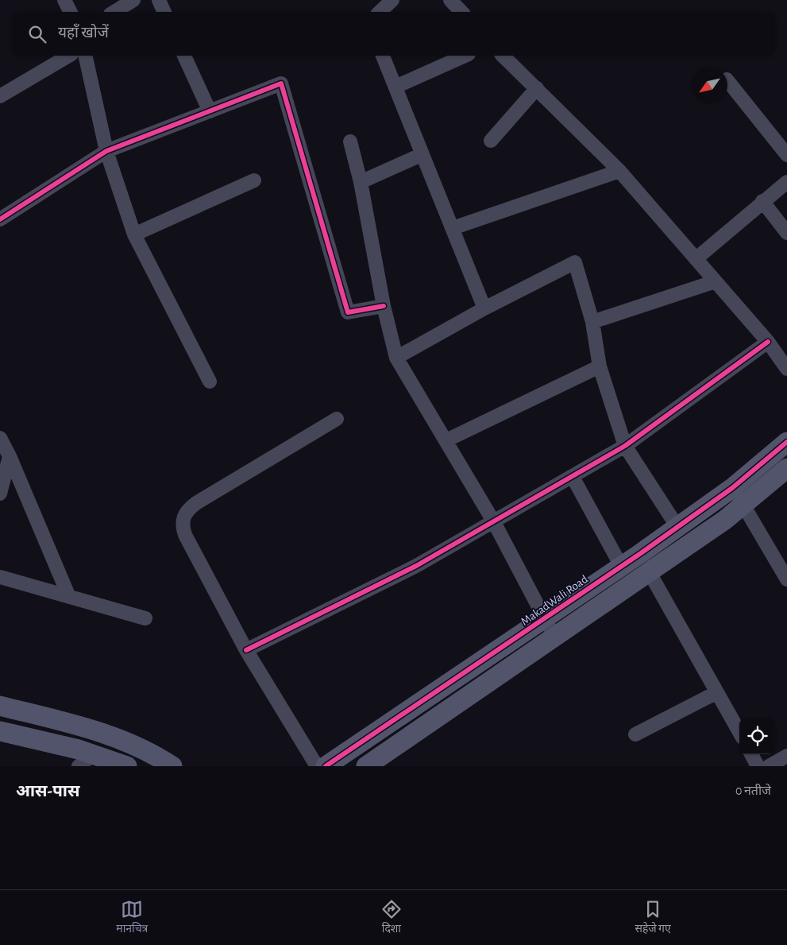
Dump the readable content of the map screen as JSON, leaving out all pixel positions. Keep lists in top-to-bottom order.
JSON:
{
  "streets": {
    "street": ["MakadWali Road"]
  },
  "north": "bottom left",
  "page": {
    "search": "यहाँ खोजें",
    "heading": ["आस-पास", "0 नतीजे"],
    "nav": ["मानचित्र", "दिशा", "सहेजे गए"]
  }
}
